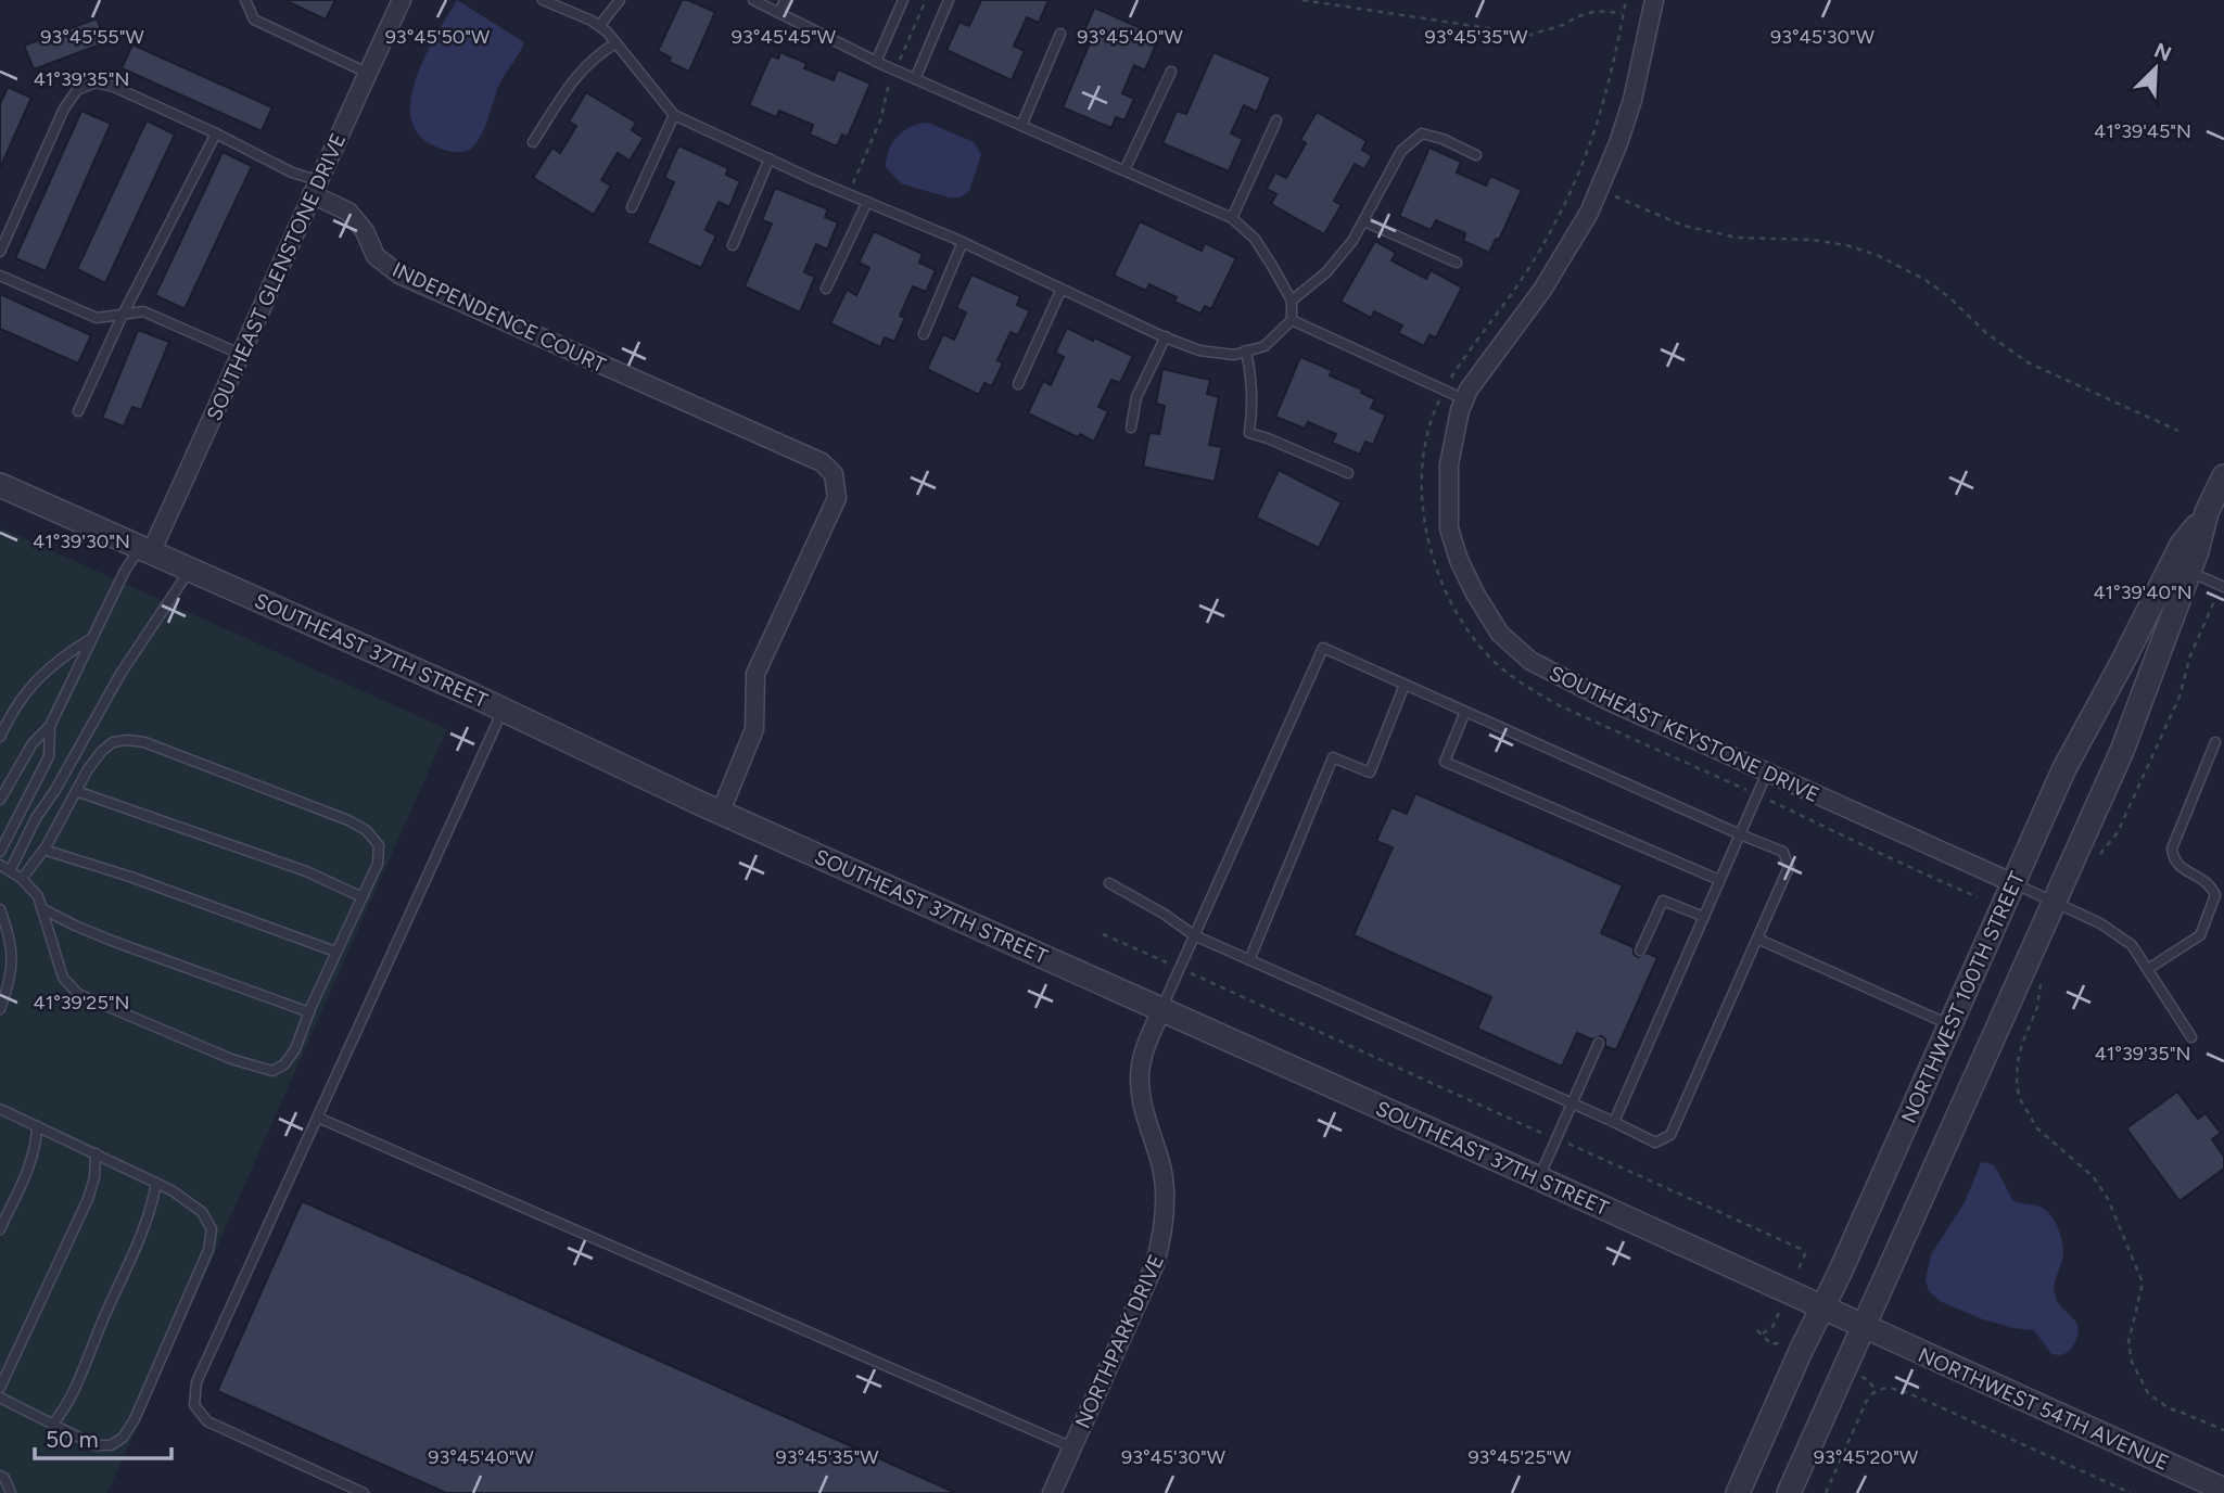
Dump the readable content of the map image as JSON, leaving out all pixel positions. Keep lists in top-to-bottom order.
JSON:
{
  "streets": {
    "street": [
      "SOUTHEAST GLENSTONE DRIVE",
      "INDEPENDENCE COURT",
      "SOUTHEAST 37TH STREET",
      "SOUTHEAST KEYSTONE DRIVE",
      "NORTHWEST 100TH STREET",
      "NORTHPARK DRIVE",
      "NORTHWEST 54TH AVENUE"
    ]
  },
  "crossings": [
    ["SOUTHEAST GLENSTONE DRIVE", "INDEPENDENCE COURT"],
    ["SOUTHEAST GLENSTONE DRIVE", "SOUTHEAST 37TH STREET"],
    ["INDEPENDENCE COURT", "SOUTHEAST 37TH STREET"],
    ["SOUTHEAST 37TH STREET", "NORTHWEST 100TH STREET"],
    ["SOUTHEAST 37TH STREET", "NORTHPARK DRIVE"],
    ["SOUTHEAST 37TH STREET", "NORTHWEST 54TH AVENUE"],
    ["SOUTHEAST KEYSTONE DRIVE", "NORTHWEST 100TH STREET"],
    ["NORTHWEST 100TH STREET", "NORTHWEST 54TH AVENUE"]
  ],
  "scale_bar": "50 m",
  "north": "top right",
  "coordinates": [
    "93°45'50\"W",
    "93°45'30\"W",
    "93°45'55\"W",
    "93°45'45\"W",
    "93°45'40\"W",
    "93°45'35\"W",
    "41°39'35\"N",
    "41°39'45\"N",
    "41°39'30\"N",
    "41°39'40\"N",
    "41°39'25\"N",
    "93°45'25\"W",
    "93°45'20\"W"
  ]
}
